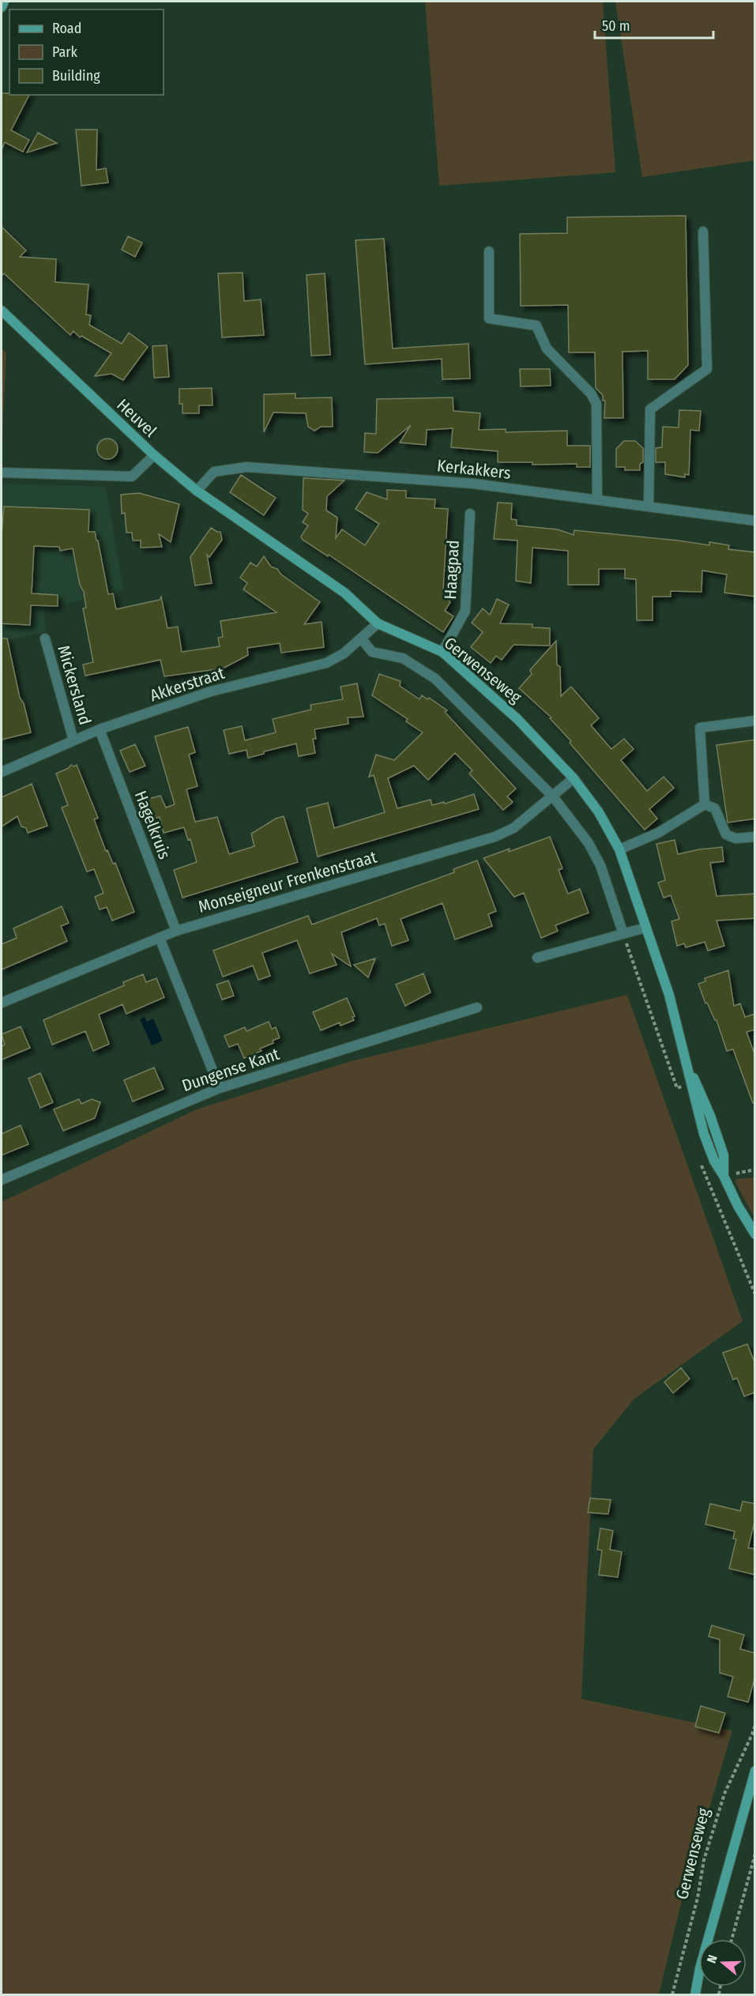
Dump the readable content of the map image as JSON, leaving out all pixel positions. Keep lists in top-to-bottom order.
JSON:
{
  "streets": {
    "street": [
      "Heuvel",
      "Kerkakkers",
      "Haagpad",
      "Gerwenseweg",
      "Akkerstraat",
      "Mickersland",
      "Hagelkruis",
      "Monseigneur Frenkenstraat",
      "Dungense Kant"
    ]
  },
  "crossings": [
    ["Heuvel", "Gerwenseweg"],
    ["Kerkakkers", "Gerwenseweg"],
    ["Haagpad", "Gerwenseweg"],
    ["Gerwenseweg", "Akkerstraat"],
    ["Gerwenseweg", "Monseigneur Frenkenstraat"],
    ["Akkerstraat", "Mickersland"],
    ["Akkerstraat", "Hagelkruis"],
    ["Hagelkruis", "Monseigneur Frenkenstraat"]
  ],
  "legend": ["Road", "Park", "Building"],
  "scale_bar": "50 m",
  "north": "left"
}
